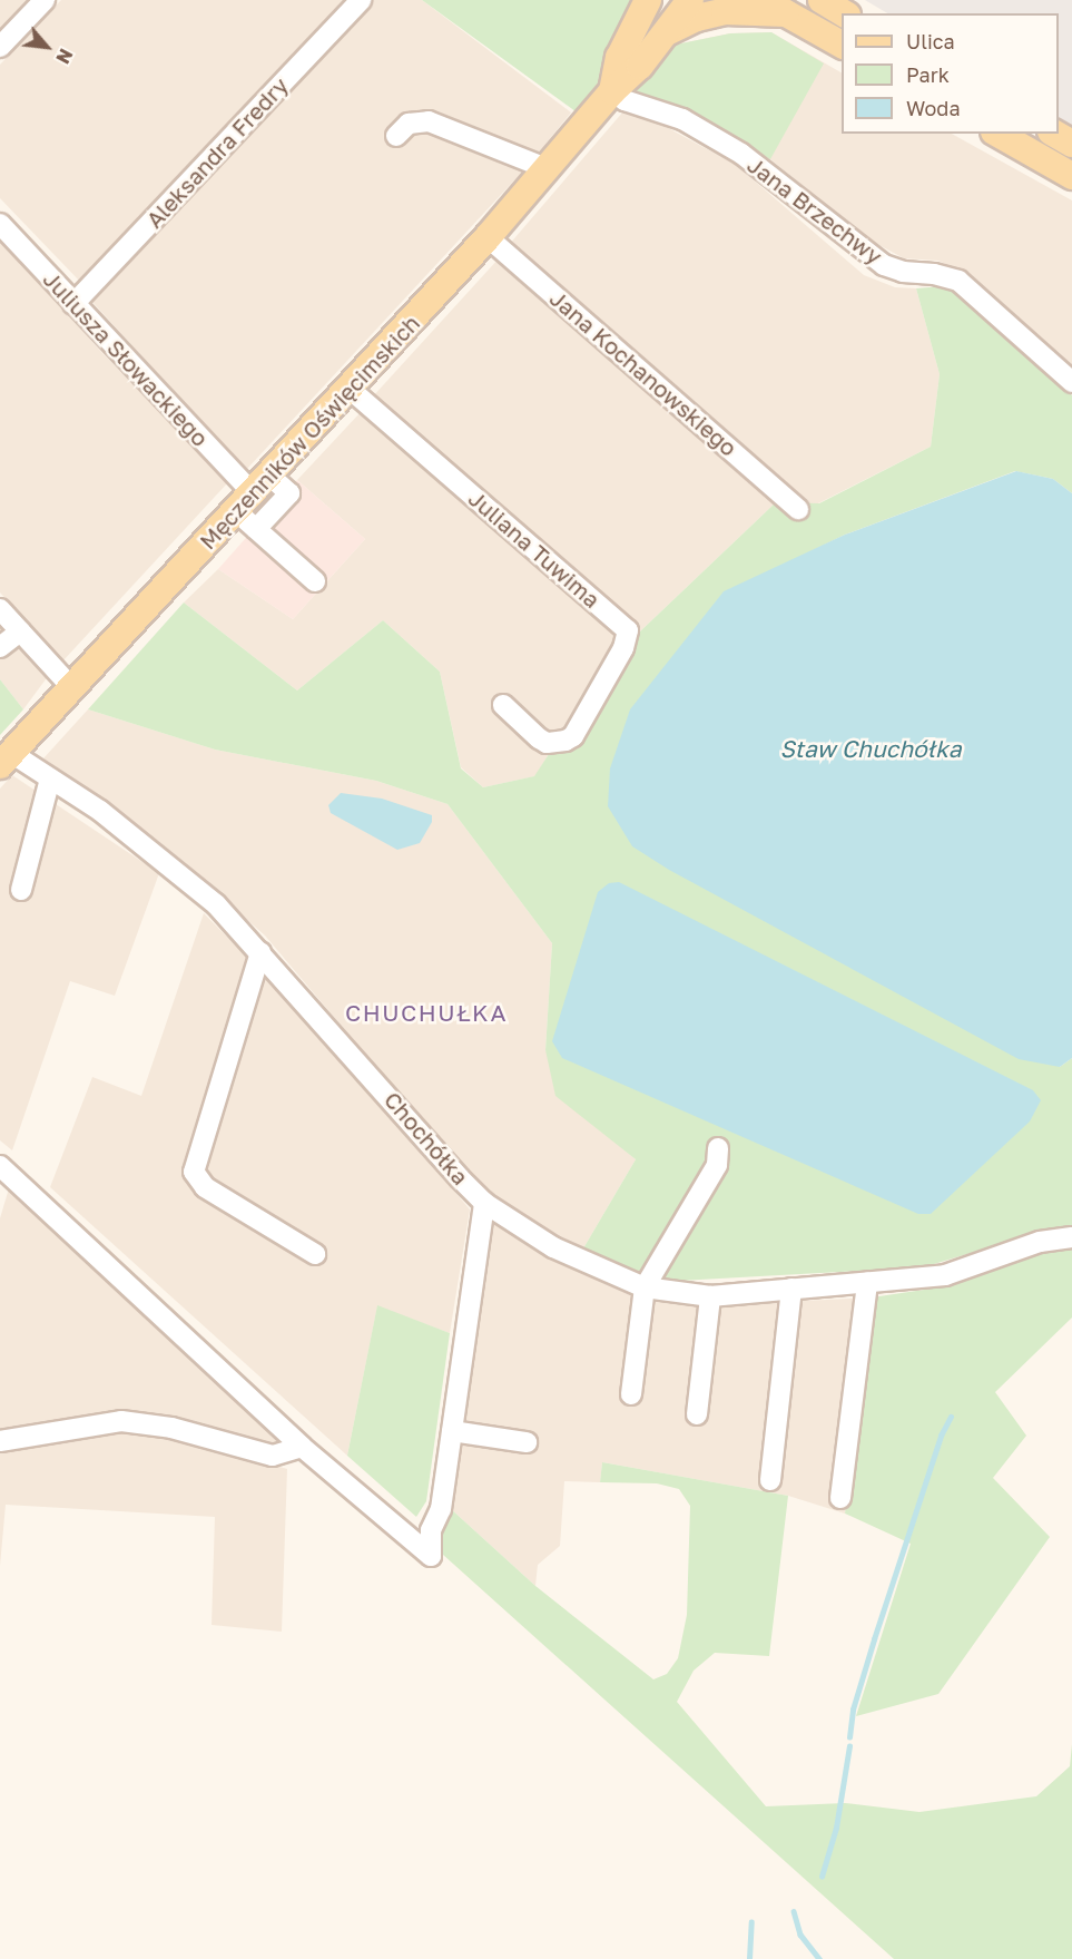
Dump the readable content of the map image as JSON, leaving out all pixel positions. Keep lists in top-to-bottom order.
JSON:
{
  "streets": {
    "main road": ["Męczenników Oświęcimskich"],
    "street": [
      "Aleksandra Fredry",
      "Jana Brzechwy",
      "Juliusza Słowackiego",
      "Jana Kochanowskiego",
      "Juliana Tuwima",
      "Chochółka"
    ]
  },
  "crossings": [
    ["Aleksandra Fredry", "Juliusza Słowackiego"],
    ["Jana Brzechwy", "Męczenników Oświęcimskich"],
    ["Juliusza Słowackiego", "Męczenników Oświęcimskich"],
    ["Jana Kochanowskiego", "Męczenników Oświęcimskich"],
    ["Męczenników Oświęcimskich", "Juliana Tuwima"],
    ["Męczenników Oświęcimskich", "Chochółka"]
  ],
  "districts": ["CHUCHUŁKA"],
  "water": ["Staw Chuchółka"],
  "legend": ["Ulica", "Park", "Woda"],
  "north": "bottom right"
}
